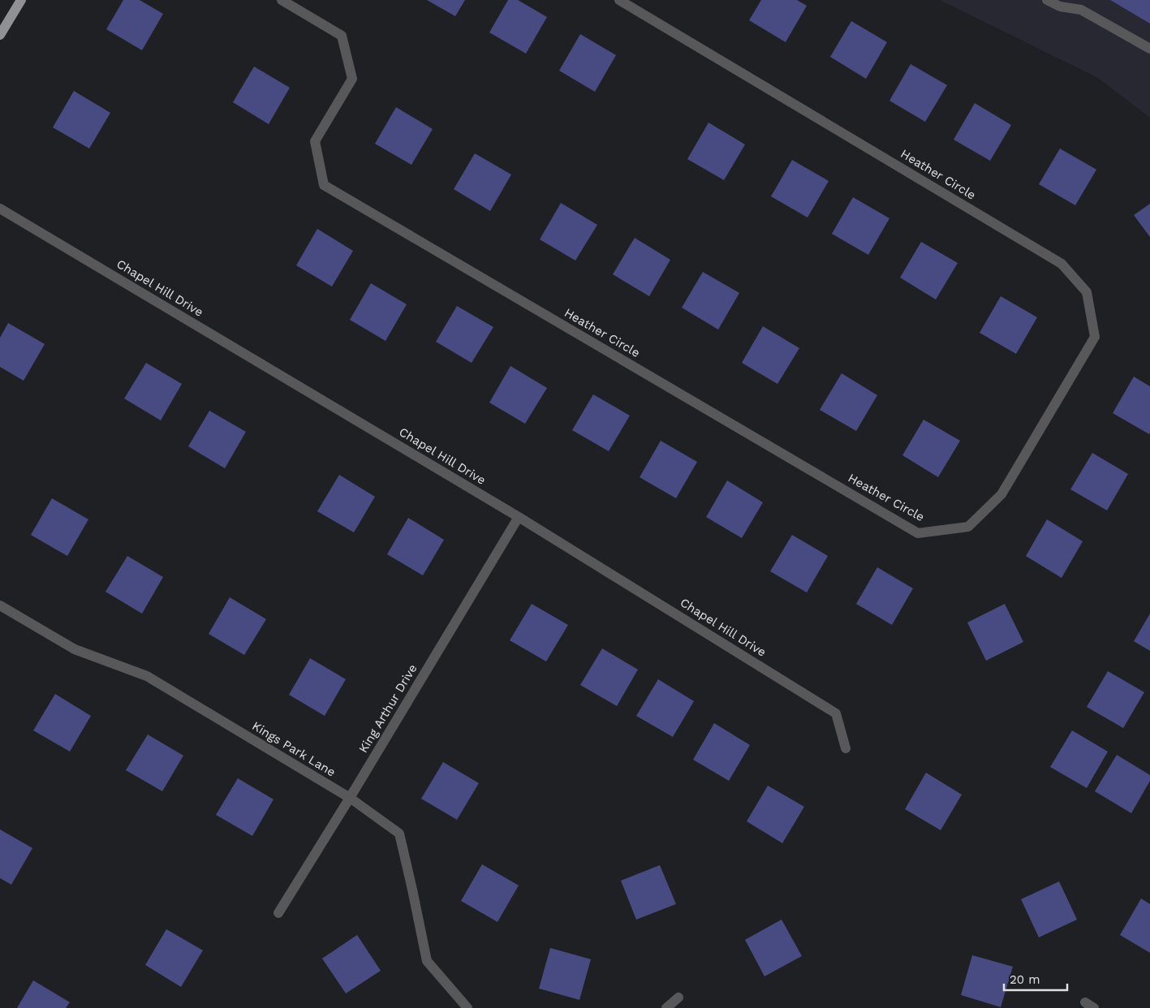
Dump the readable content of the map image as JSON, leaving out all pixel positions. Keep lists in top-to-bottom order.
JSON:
{
  "streets": {
    "street": [
      "Heather Circle",
      "Chapel Hill Drive",
      "King Arthur Drive",
      "Kings Park Lane"
    ]
  },
  "crossings": [
    ["Chapel Hill Drive", "King Arthur Drive"],
    ["King Arthur Drive", "Kings Park Lane"]
  ],
  "scale_bar": "20 m"
}
